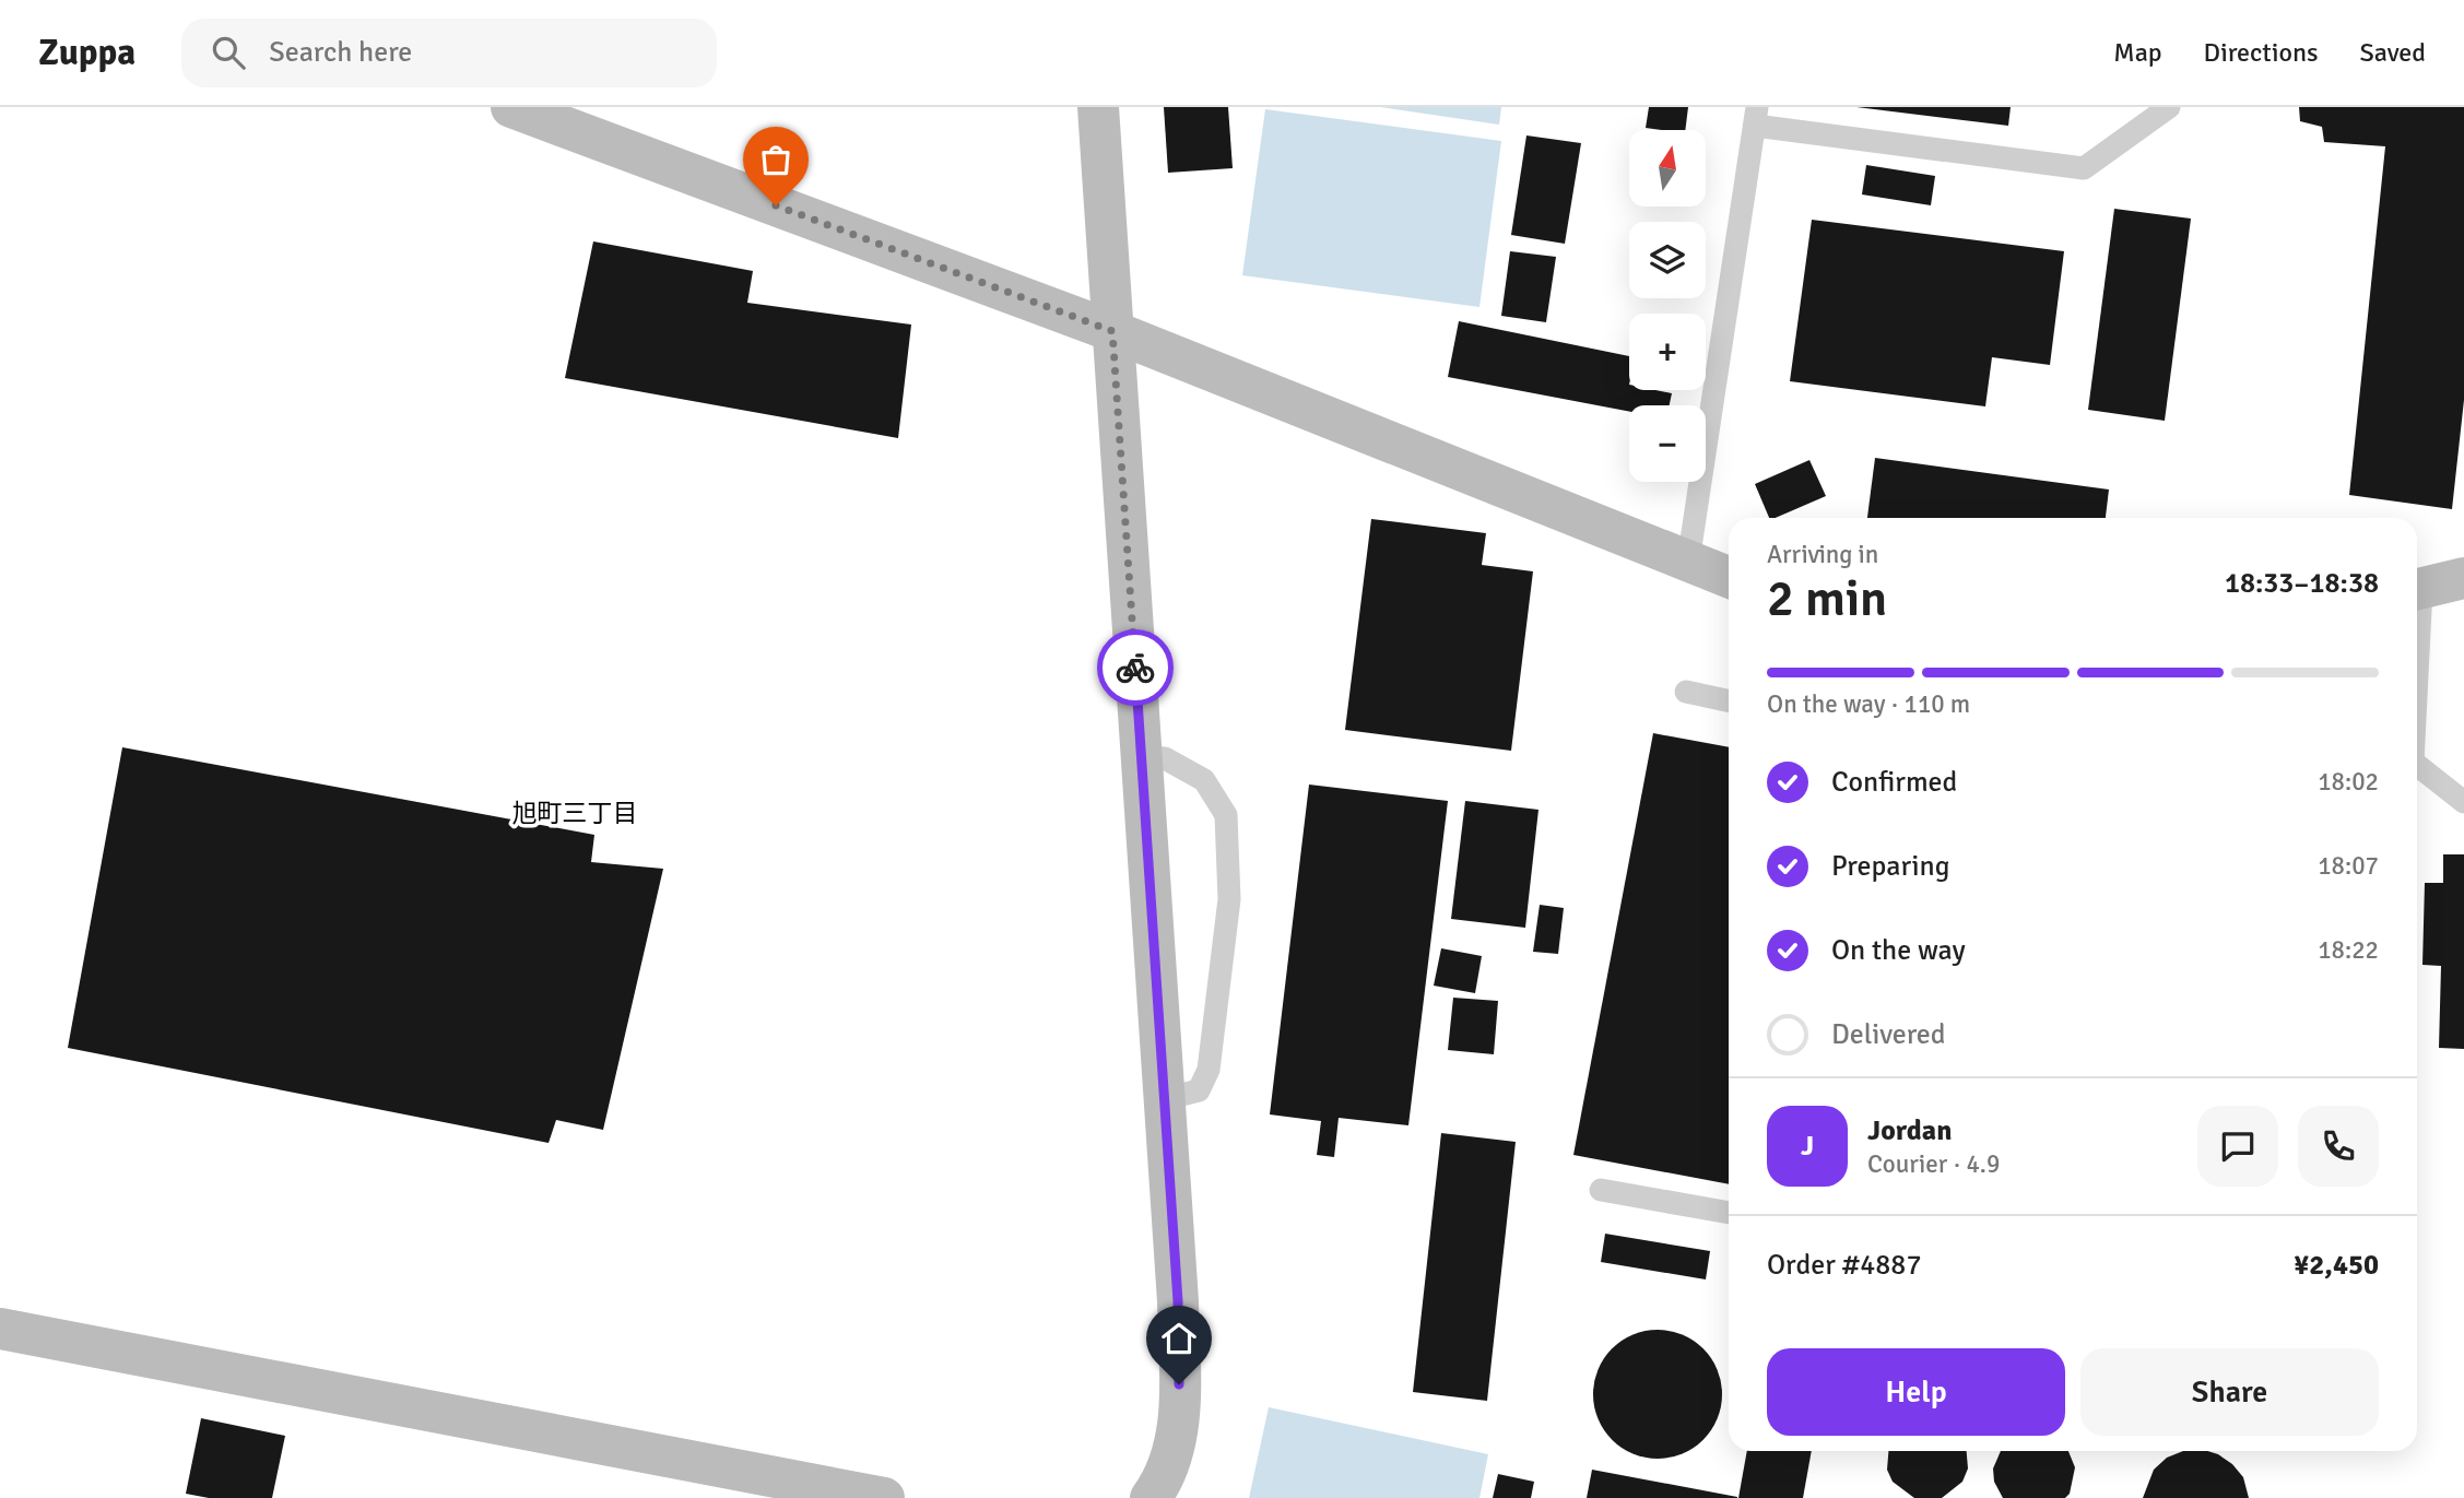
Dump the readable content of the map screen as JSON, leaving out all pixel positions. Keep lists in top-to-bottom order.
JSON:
{
  "districts": ["旭町三丁目"],
  "north": "top",
  "page": {
    "header": "Zuppa",
    "search": "Search here",
    "nav": ["Map", "Directions", "Saved"],
    "map_buttons": ["+", "−"],
    "heading": ["2 min", "Arriving in", "18:33–18:38"],
    "panel": [
      "Jordan",
      "Courier · 4.9",
      "Order #4887",
      "¥2,450"
    ],
    "bar": "On the way · 110 m",
    "list": [
      ["Confirmed", "18:02"],
      ["Preparing", "18:07"],
      ["On the way", "18:22"],
      "Delivered"
    ],
    "round": "J",
    "buttons": ["Help", "Share"]
  }
}
